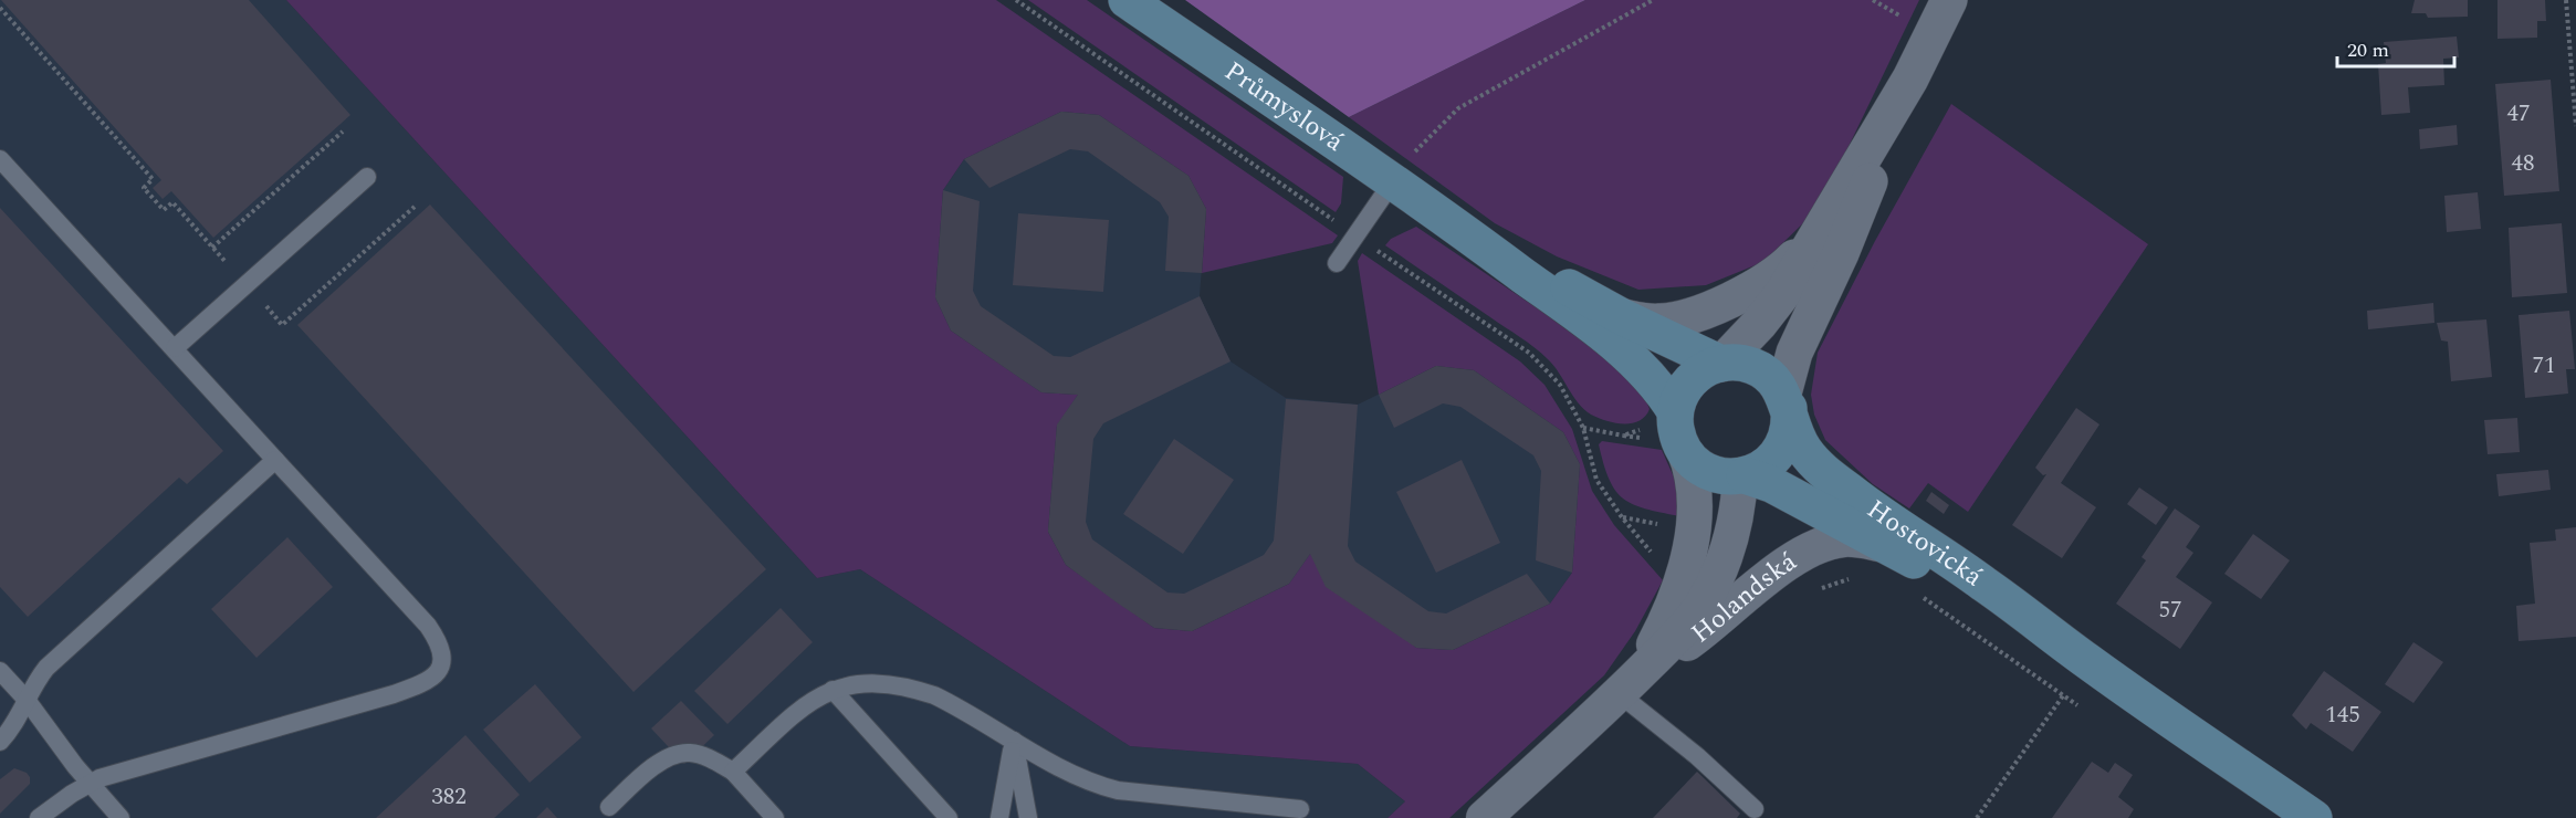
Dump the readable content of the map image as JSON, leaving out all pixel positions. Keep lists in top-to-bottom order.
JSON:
{
  "streets": {
    "main road": ["Průmyslová", "Hostovická"],
    "street": ["Holandská"]
  },
  "crossings": [
    ["Průmyslová", "Hostovická"],
    ["Průmyslová", "Holandská"],
    ["Hostovická", "Holandská"]
  ],
  "house_numbers": [
    "47",
    "48",
    "71",
    "57",
    "145",
    "382"
  ],
  "scale_bar": "20 m"
}
